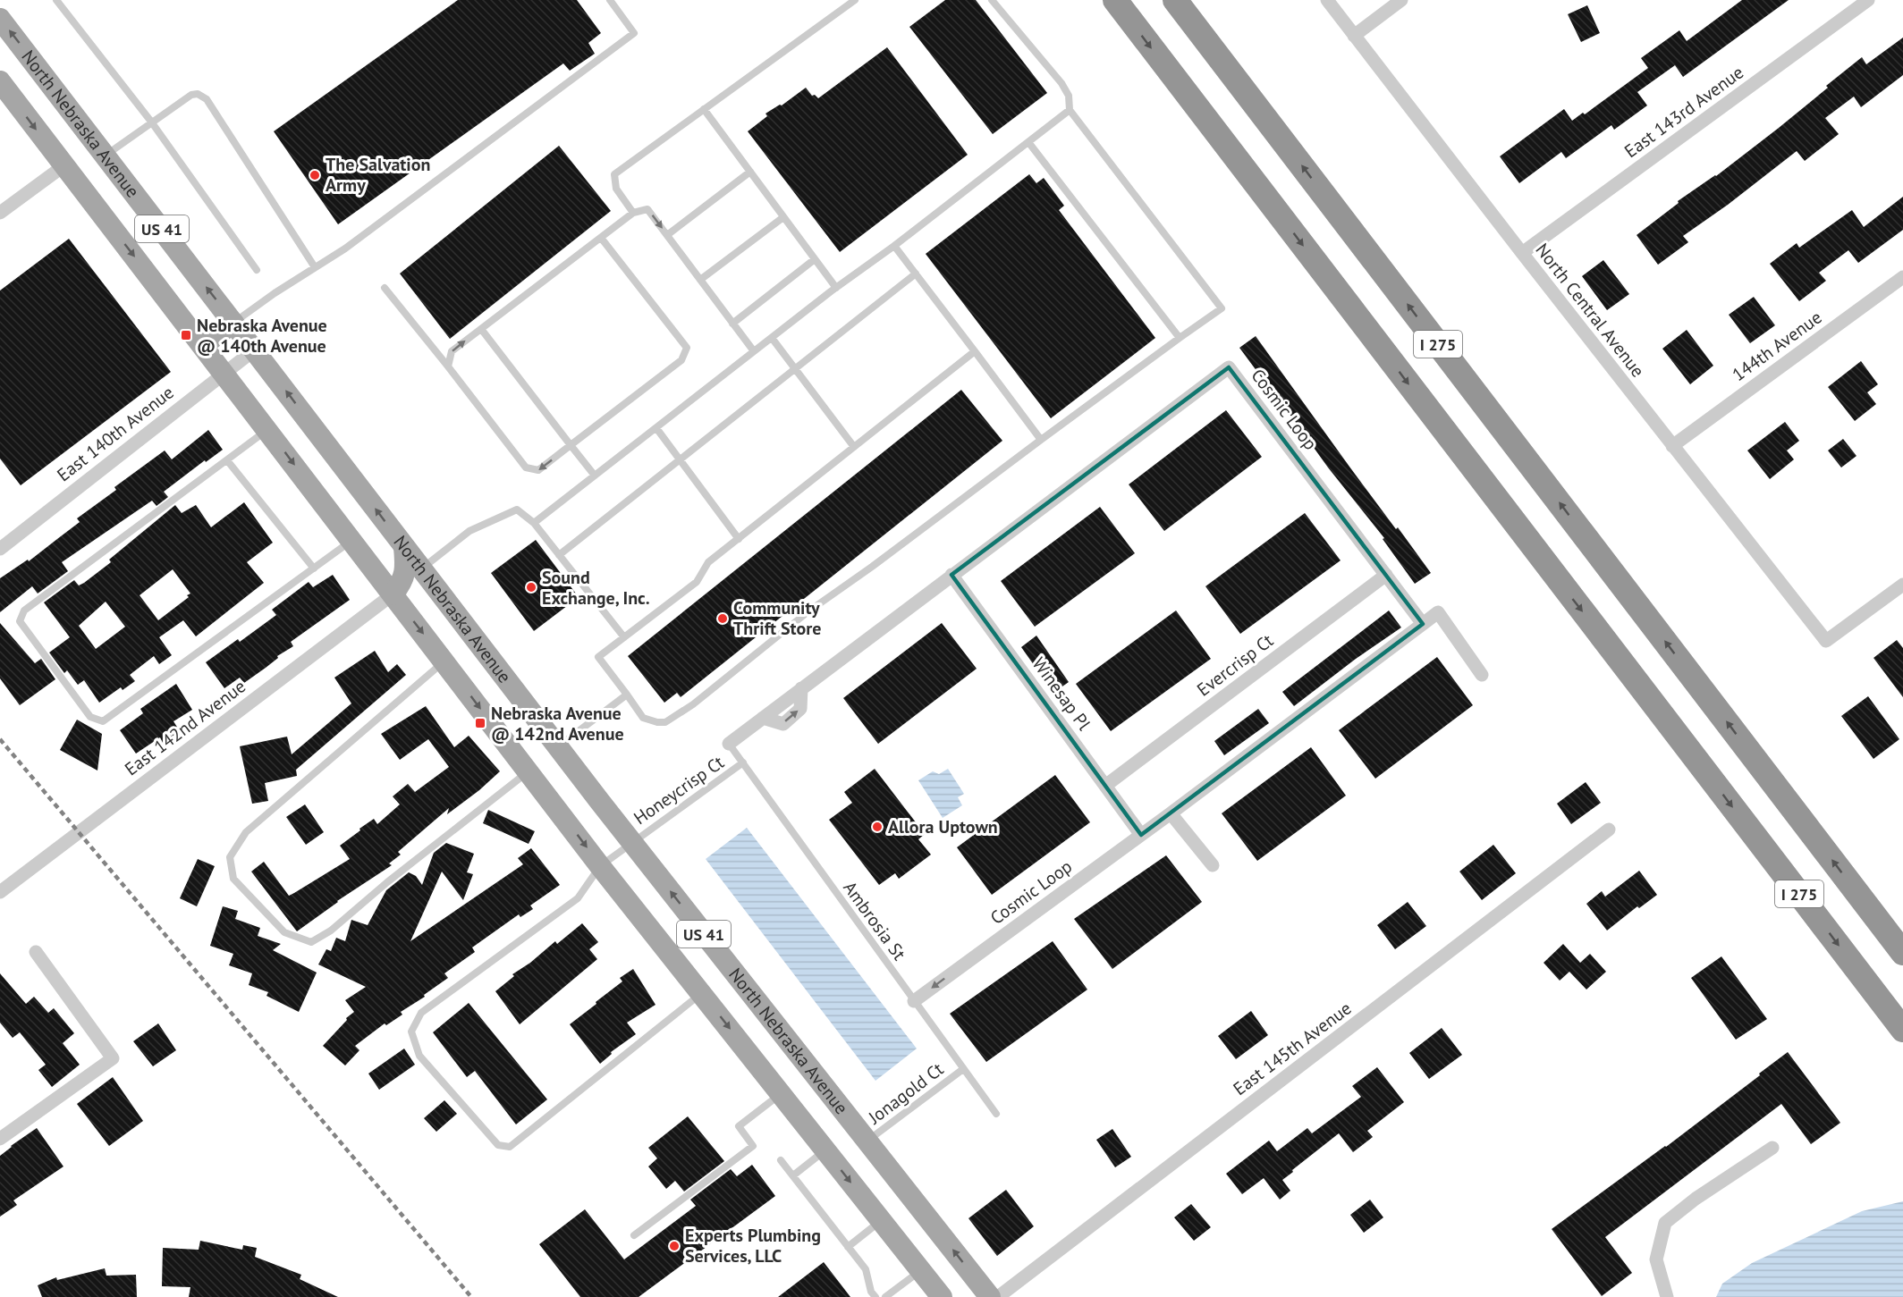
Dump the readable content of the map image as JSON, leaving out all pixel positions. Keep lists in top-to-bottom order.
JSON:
{
  "streets": {
    "highway": ["I 275"],
    "main road": ["North Nebraska Avenue", "US 41"],
    "street": [
      "East 143rd Avenue",
      "North Central Avenue",
      "144th Avenue",
      "Cosmic Loop",
      "East 140th Avenue",
      "Evercrisp Ct",
      "Winesap Pl",
      "East 142nd Avenue",
      "East 145th Avenue"
    ],
    "lane": ["Honeycrisp Ct", "Ambrosia St", "Jonagold Ct"]
  },
  "crossings": [
    ["East 143rd Avenue", "North Central Avenue"],
    ["North Nebraska Avenue", "East 140th Avenue"],
    ["North Nebraska Avenue", "Honeycrisp Ct"],
    ["North Nebraska Avenue", "Jonagold Ct"],
    ["US 41", "East 140th Avenue"],
    ["US 41", "East 142nd Avenue"],
    ["US 41", "Honeycrisp Ct"],
    ["North Central Avenue", "144th Avenue"],
    ["Cosmic Loop", "Evercrisp Ct"],
    ["Cosmic Loop", "Winesap Pl"],
    ["Cosmic Loop", "Ambrosia St"],
    ["Evercrisp Ct", "Winesap Pl"],
    ["Honeycrisp Ct", "Ambrosia St"],
    ["Ambrosia St", "Jonagold Ct"]
  ],
  "places": {
    "other": [
      "The Salvation Army",
      "Sound Exchange, Inc.",
      "Community Thrift Store",
      "Allora Uptown",
      "Experts Plumbing Services, LLC"
    ],
    "transit": ["Nebraska Avenue @ 140th Avenue", "Nebraska Avenue @ 142nd Avenue"]
  }
}
